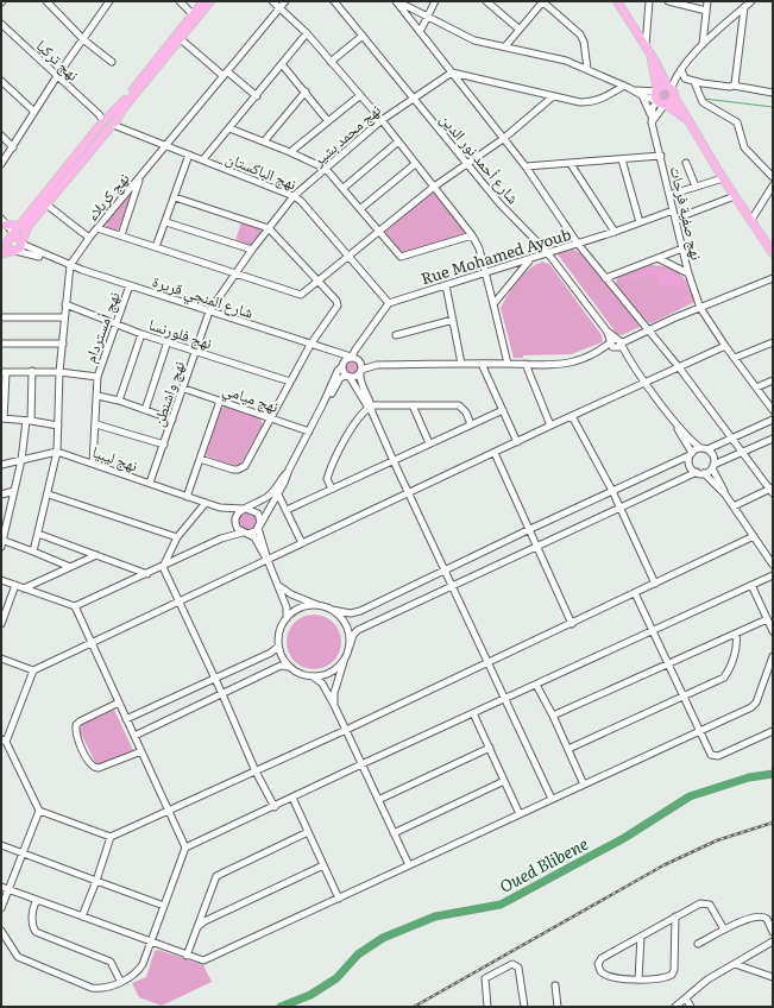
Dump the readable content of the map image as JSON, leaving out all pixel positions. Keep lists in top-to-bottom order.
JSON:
{
  "streets": {
    "street": [
      "نهج تركيا",
      "نهج محمد بشير",
      "شارع أحمد نور الدين",
      "نهج الباكستان",
      "نهج كربلاء",
      "نهج صفية فرحات",
      "Rue Mohamed Ayoub",
      "شارع المنجي قريرة",
      "نهج أمستردام",
      "نهج فلورنسا",
      "نهج واشنطن",
      "نهج ميامي",
      "نهج ليبيا"
    ]
  },
  "crossings": [
    ["نهج محمد بشير", "شارع أحمد نور الدين"],
    ["نهج محمد بشير", "نهج الباكستان"],
    ["نهج محمد بشير", "نهج واشنطن"],
    ["شارع أحمد نور الدين", "Rue Mohamed Ayoub"],
    ["نهج الباكستان", "نهج كربلاء"],
    ["نهج الباكستان", "Rue Mohamed Ayoub"],
    ["نهج كربلاء", "شارع المنجي قريرة"],
    ["نهج كربلاء", "نهج فلورنسا"],
    ["نهج كربلاء", "نهج ليبيا"],
    ["نهج صفية فرحات", "Rue Mohamed Ayoub"],
    ["شارع المنجي قريرة", "نهج أمستردام"],
    ["شارع المنجي قريرة", "نهج واشنطن"],
    ["نهج أمستردام", "نهج فلورنسا"],
    ["نهج أمستردام", "نهج ليبيا"],
    ["نهج فلورنسا", "نهج واشنطن"],
    ["نهج واشنطن", "نهج ميامي"],
    ["نهج واشنطن", "نهج ليبيا"]
  ],
  "water": ["Oued Blibene"]
}
